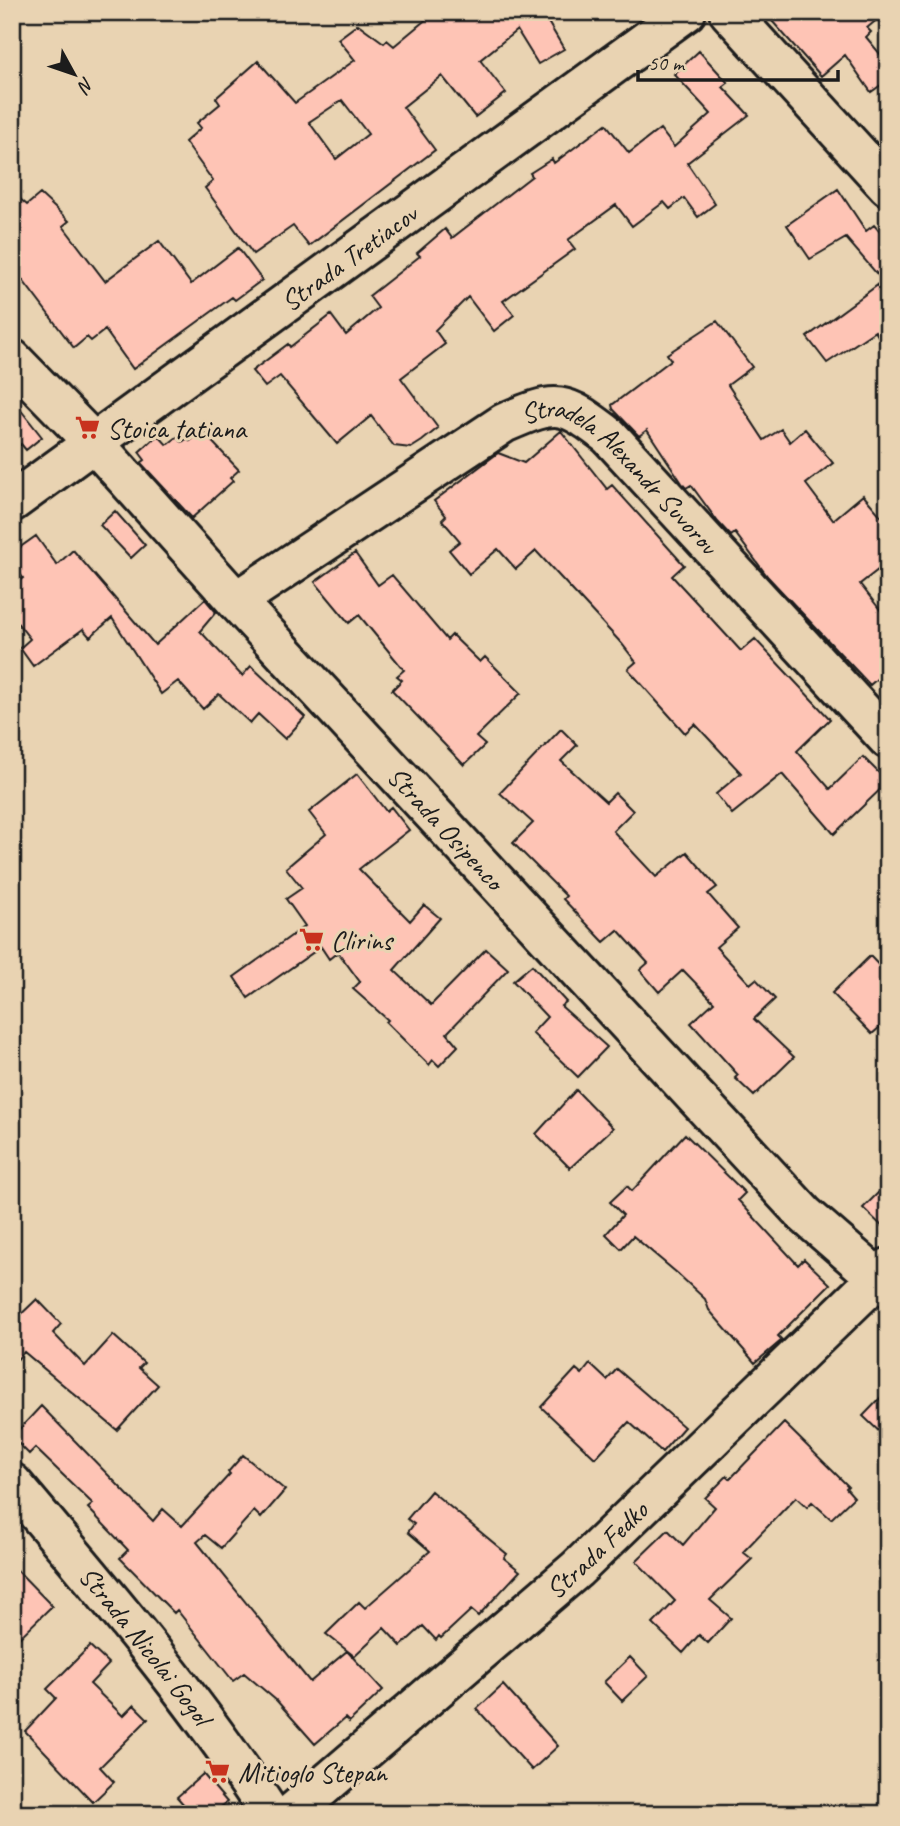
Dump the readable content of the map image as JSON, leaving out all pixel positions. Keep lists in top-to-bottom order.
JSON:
{
  "streets": {
    "street": [
      "Strada Tretiacov",
      "Stradela Alexandr Suvorov",
      "Strada Osipenco",
      "Strada Fedko",
      "Strada Nicolai Gogol"
    ]
  },
  "crossings": [
    ["Strada Tretiacov", "Strada Osipenco"],
    ["Stradela Alexandr Suvorov", "Strada Osipenco"],
    ["Strada Osipenco", "Strada Fedko"]
  ],
  "places": {
    "supermarket": ["Stoica tatiana", "Clirins", "Mitioglo Stepan"]
  },
  "scale_bar": "50 m",
  "north": "bottom right"
}
